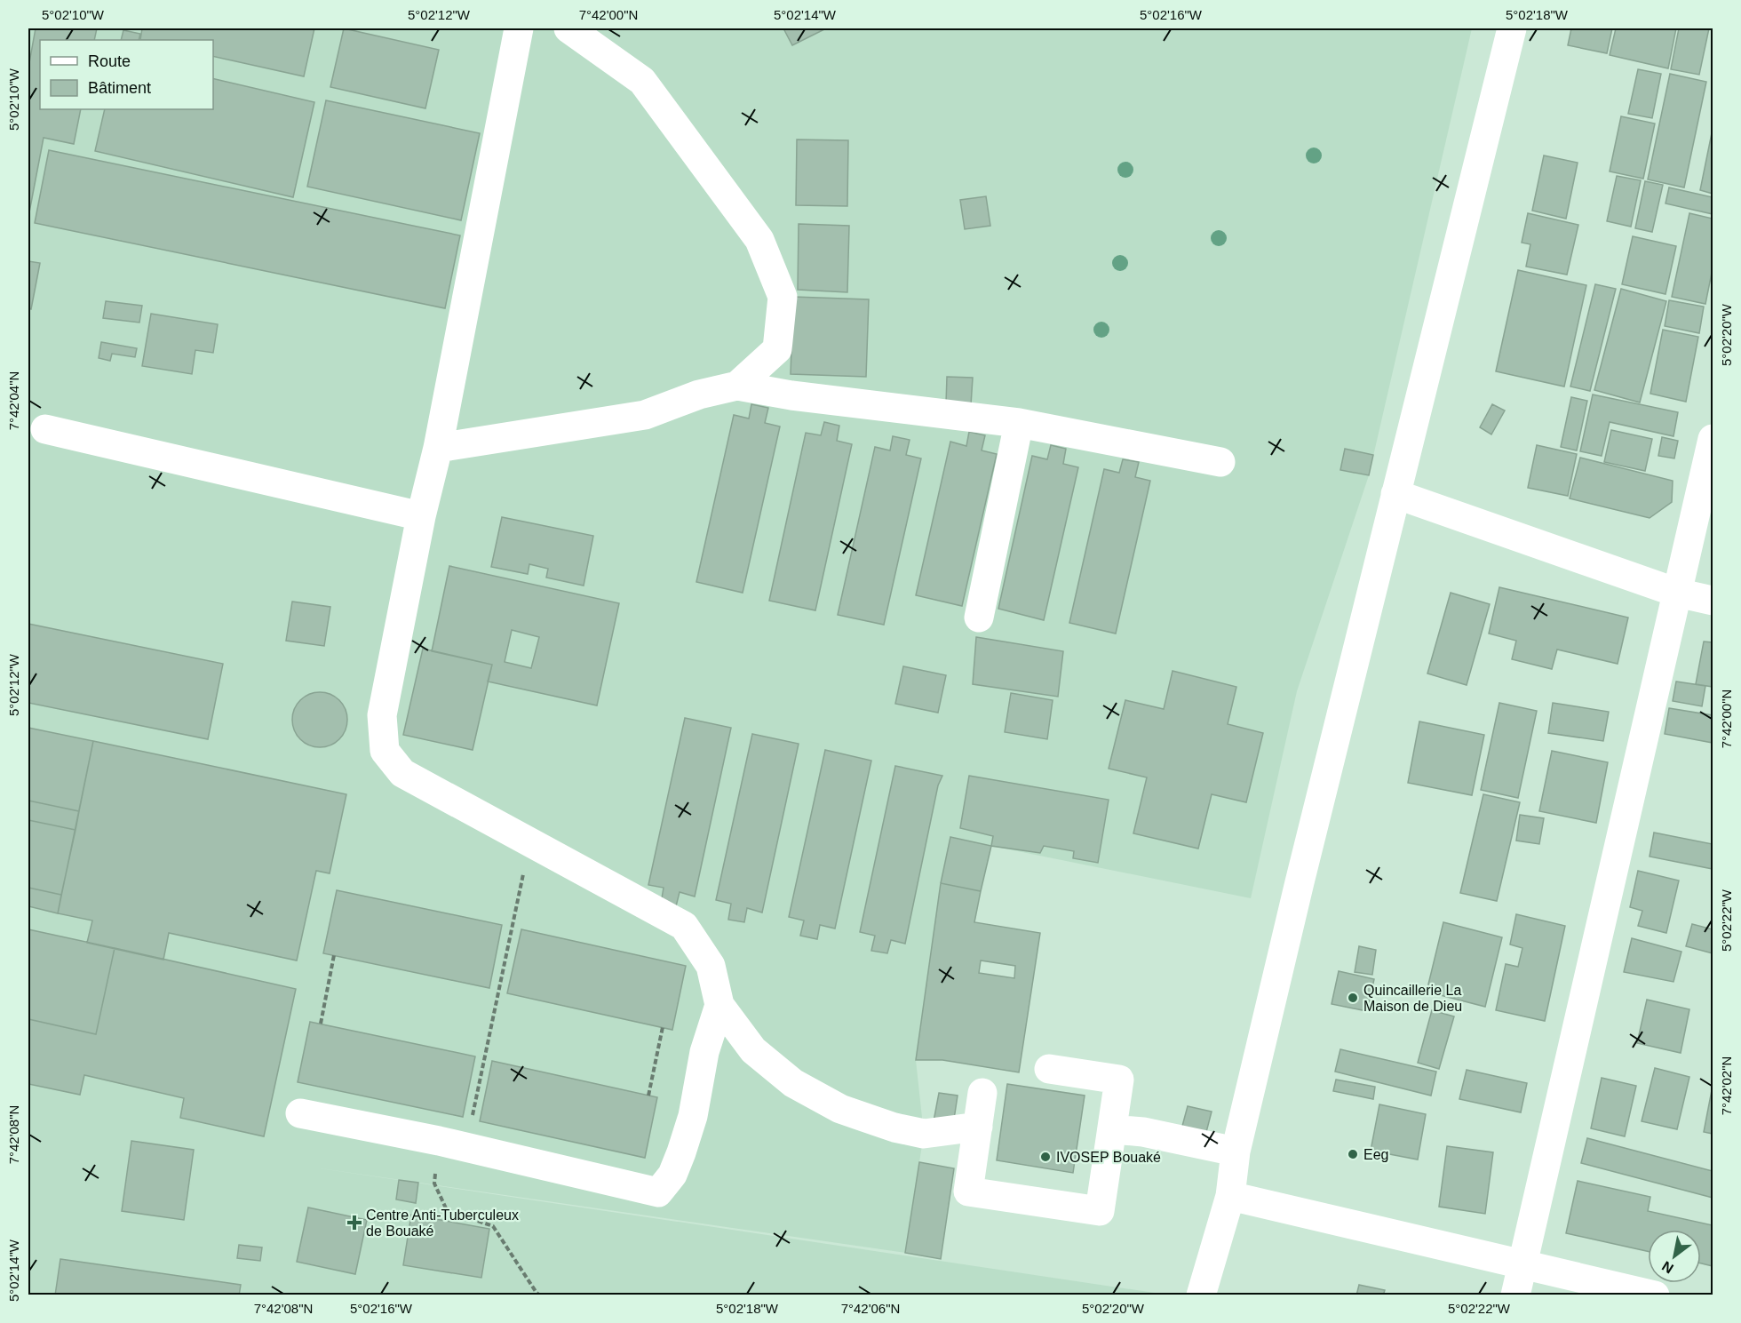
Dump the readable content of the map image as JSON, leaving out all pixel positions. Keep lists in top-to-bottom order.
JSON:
{
  "places": {
    "other": ["Quincaillerie La Maison de Dieu", "Eeg", "IVOSEP Bouaké"],
    "health": ["Centre Anti-Tuberculeux de Bouaké"]
  },
  "legend": ["Route", "Bâtiment"],
  "north": "bottom left",
  "coordinates": [
    "5°02'10\"W",
    "5°02'12\"W",
    "7°42'00\"N",
    "5°02'14\"W",
    "5°02'16\"W",
    "5°02'18\"W",
    "5°02'20\"W",
    "7°42'04\"N",
    "5°02'22\"W",
    "7°42'02\"N",
    "7°42'08\"N",
    "7°42'06\"N"
  ]
}
